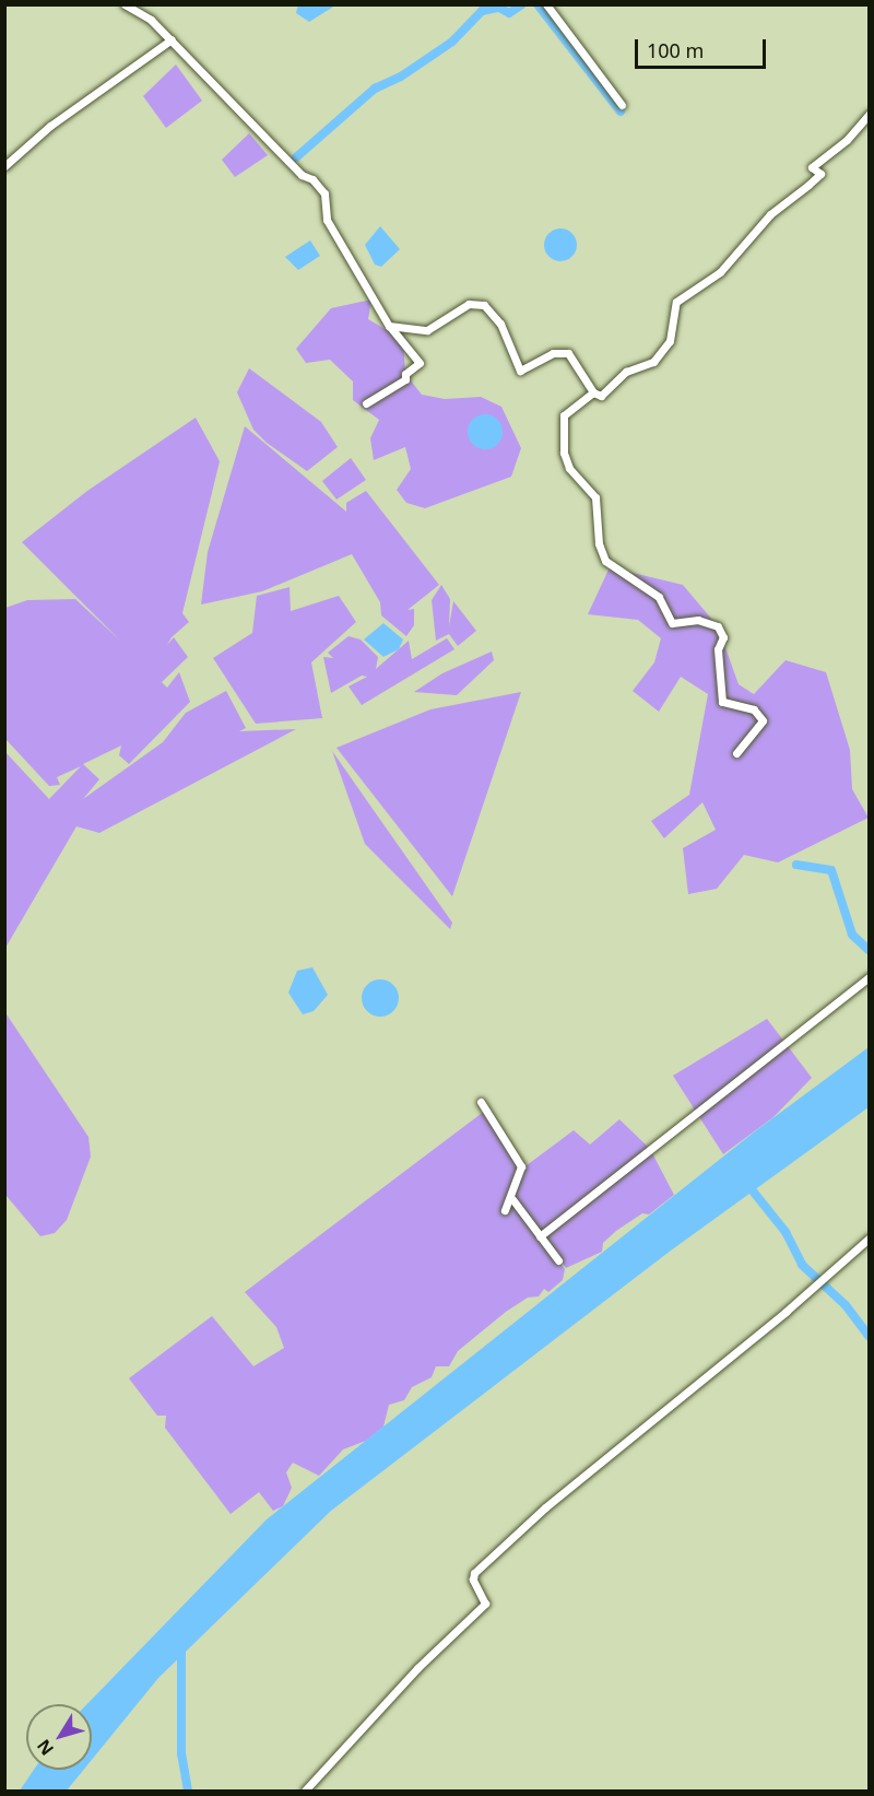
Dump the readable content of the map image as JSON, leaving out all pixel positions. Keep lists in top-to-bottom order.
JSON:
{
  "scale_bar": "100 m",
  "north": "bottom left"
}
